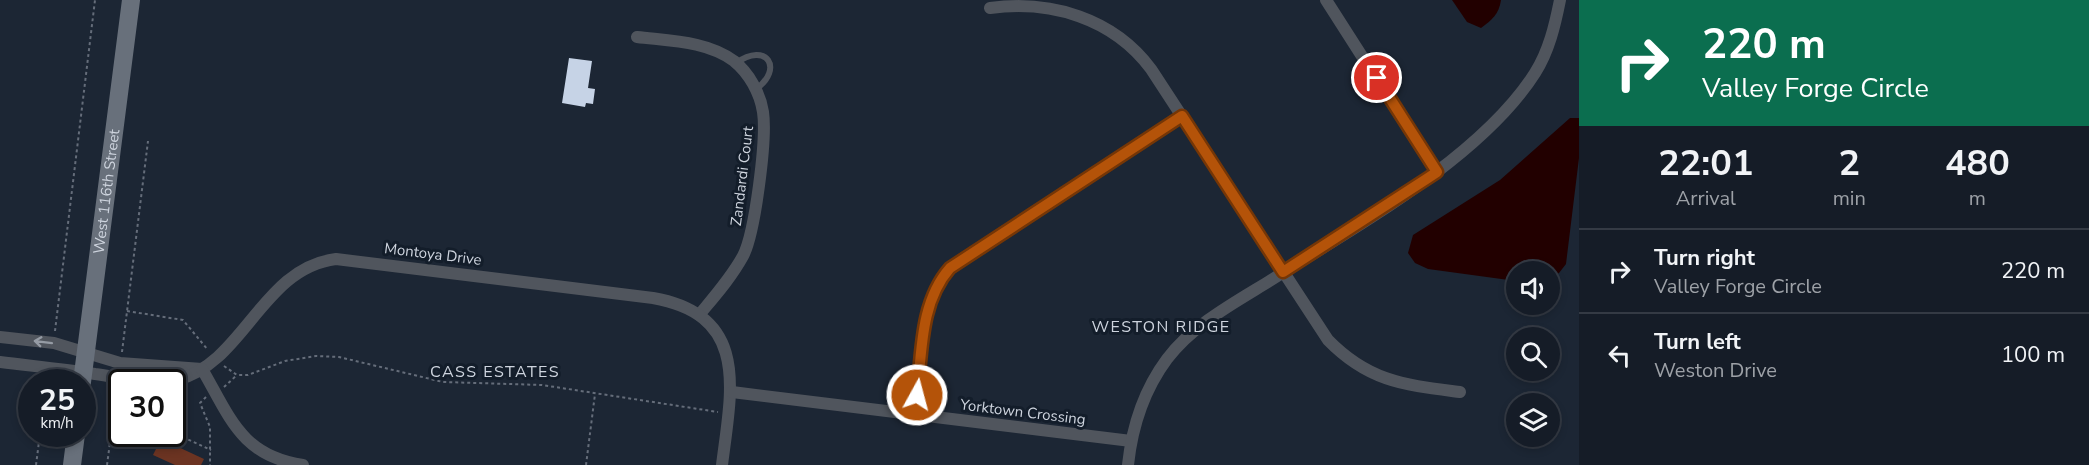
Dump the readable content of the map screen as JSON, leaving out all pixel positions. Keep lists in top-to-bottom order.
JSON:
{
  "streets": {
    "main road": ["West 116th Street"],
    "street": ["Zandardi Court", "Montoya Drive", "Yorktown Crossing"]
  },
  "crossings": [
    ["Zandardi Court", "Montoya Drive"]
  ],
  "districts": ["WESTON RIDGE", "CASS ESTATES"],
  "page": {
    "turn": ["220 m", "Valley Forge Circle"],
    "eta": [
      "22:01",
      "Arrival",
      "2",
      "min",
      "480",
      "m"
    ],
    "list": [
      {
        "name": "Turn right",
        "note": "Valley Forge Circle",
        "value": "220 m"
      },
      {
        "name": "Turn left",
        "note": "Weston Drive",
        "value": "100 m"
      }
    ],
    "speed": "25 km/h",
    "limit": "30"
  }
}
